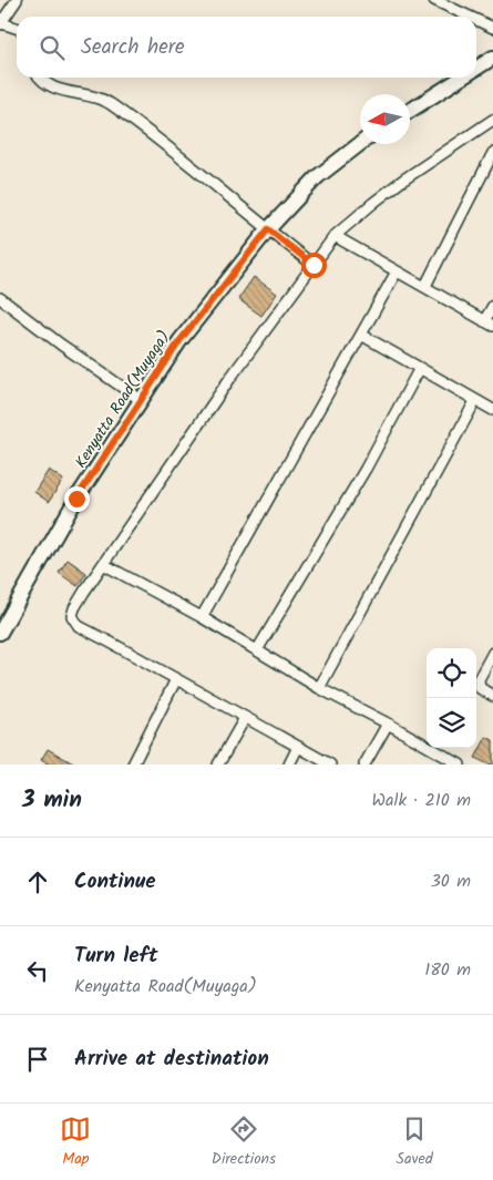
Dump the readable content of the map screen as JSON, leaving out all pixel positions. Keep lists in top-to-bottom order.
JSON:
{
  "streets": {
    "main road": ["Kenyatta Road(Muyaga)"]
  },
  "north": "left",
  "page": {
    "search": "Search here",
    "heading": ["3 min", "Walk · 210 m"],
    "list": [
      ["Continue", "30 m"],
      ["Turn left", "Kenyatta Road(Muyaga)", "180 m"],
      "Arrive at destination"
    ],
    "nav": ["Map", "Directions", "Saved"]
  }
}
